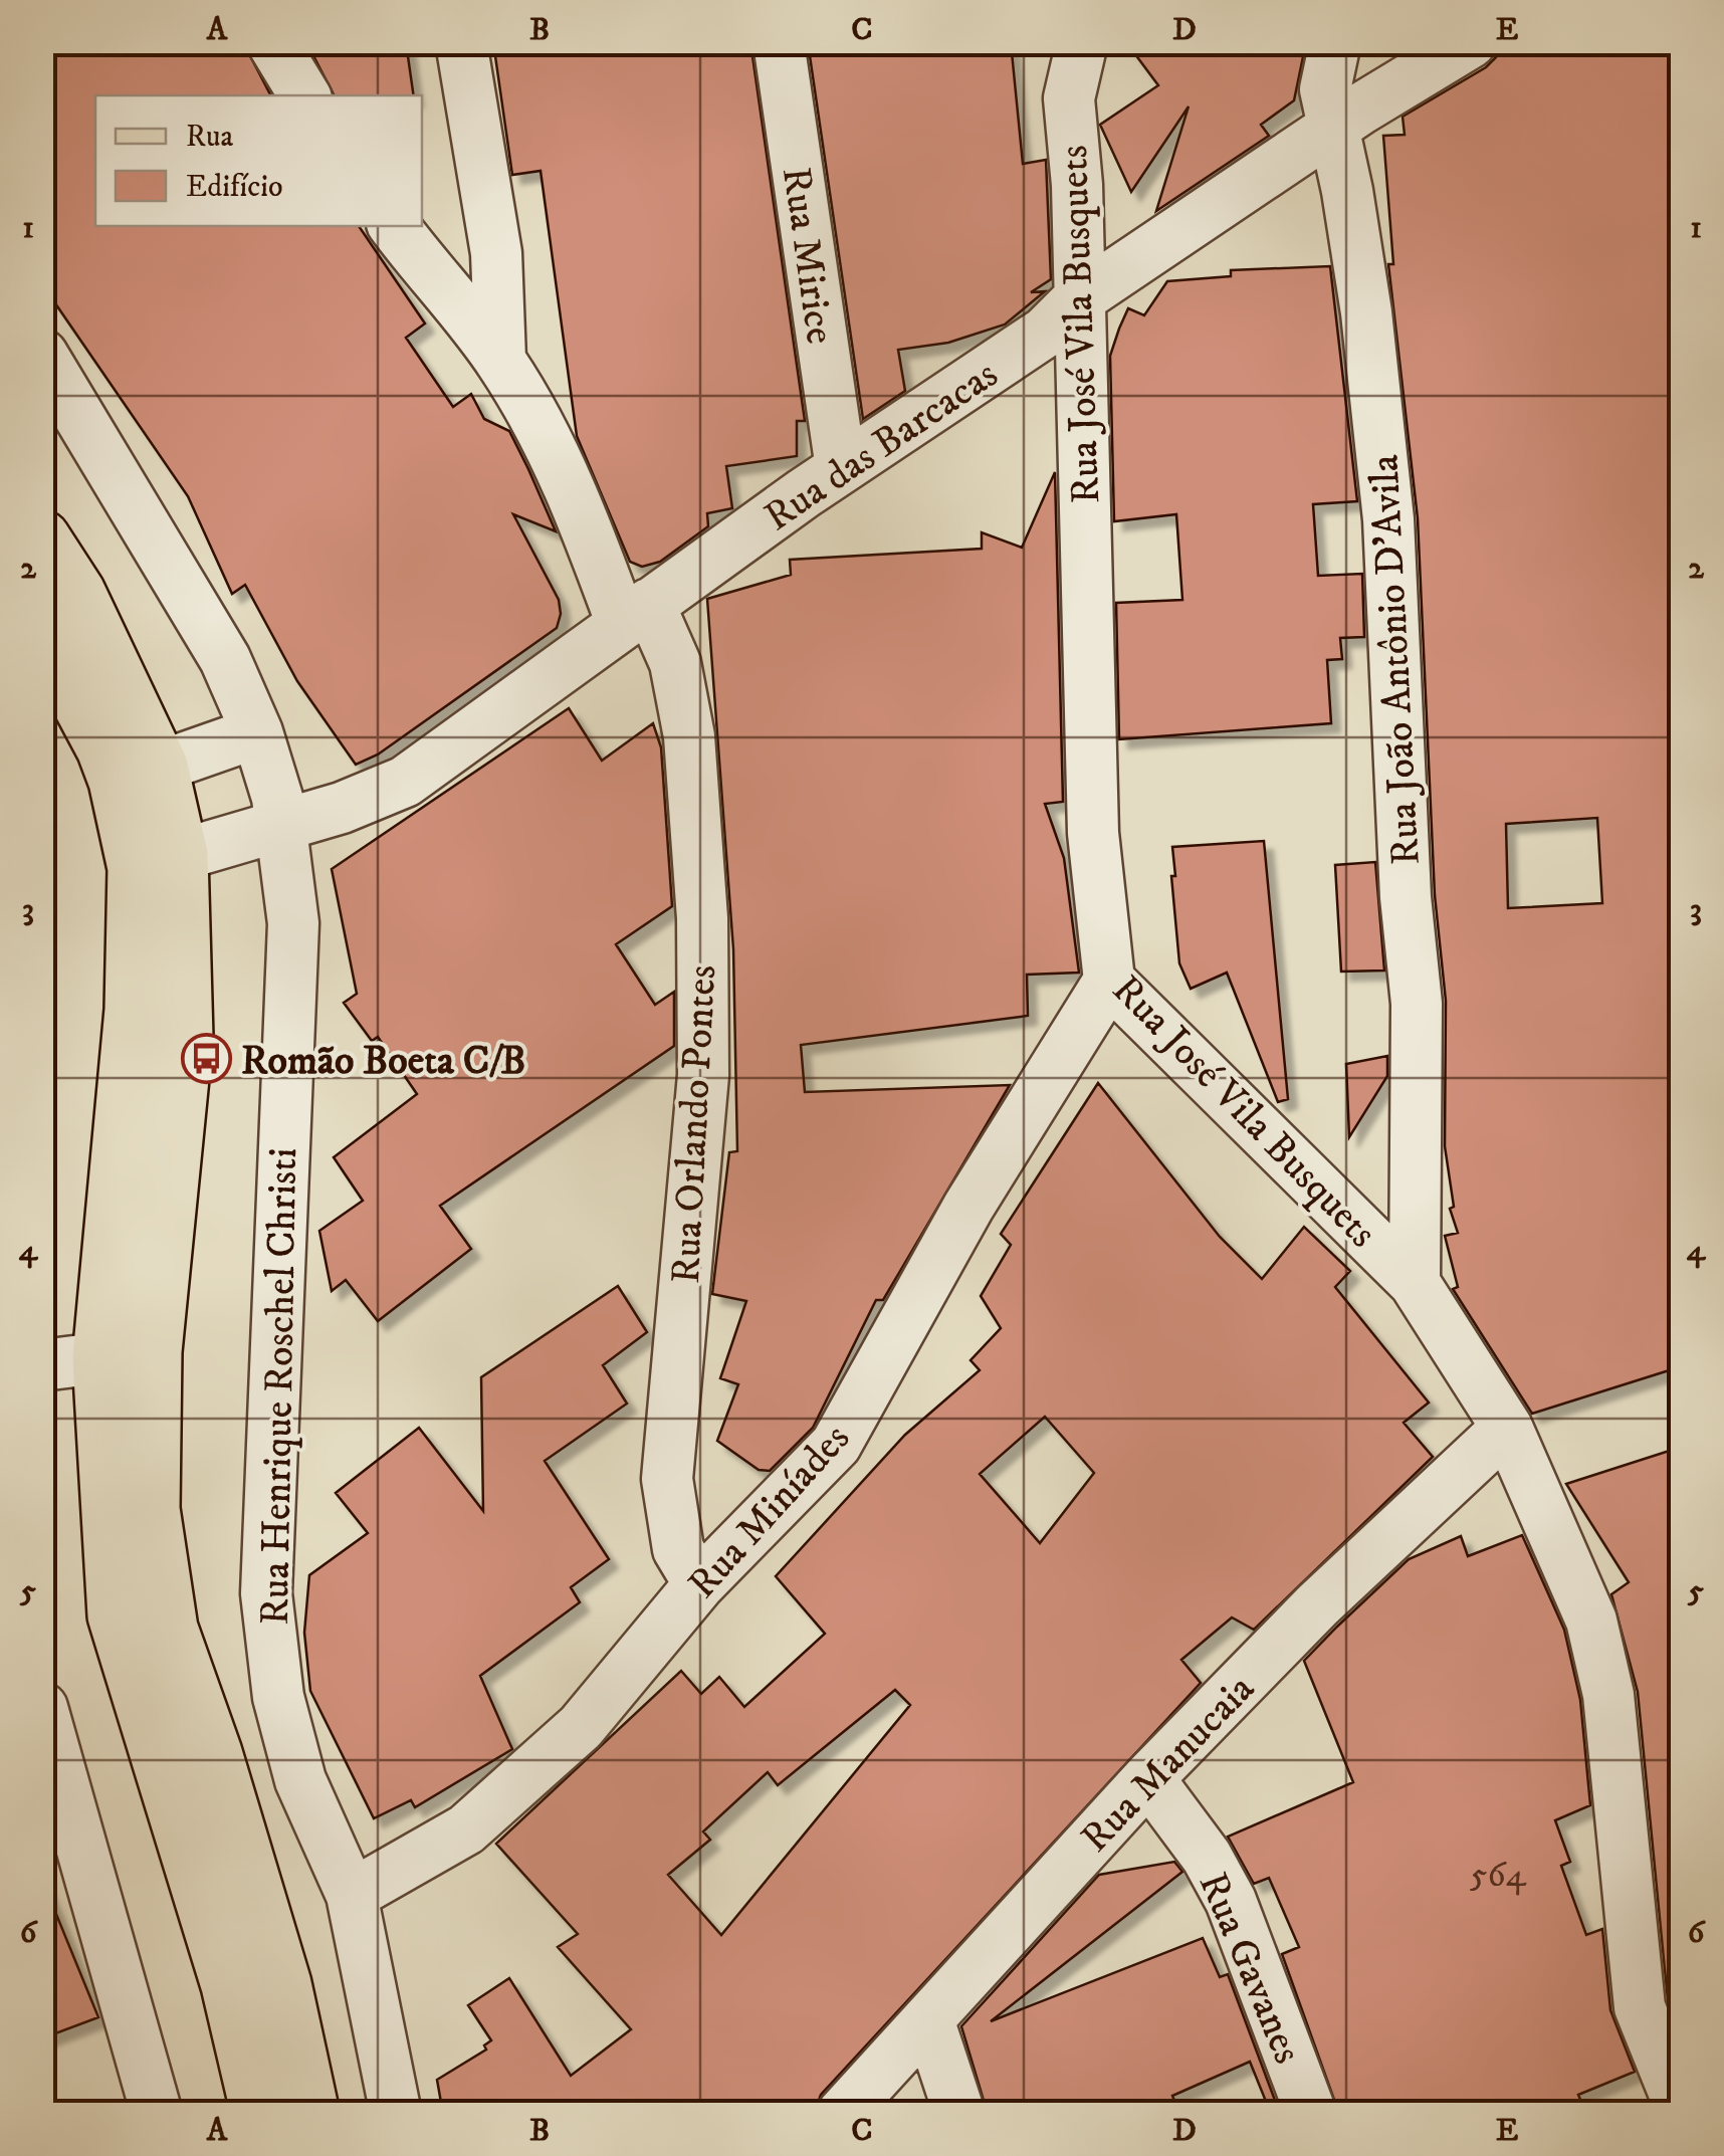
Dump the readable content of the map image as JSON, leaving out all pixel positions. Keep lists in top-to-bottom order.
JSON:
{
  "streets": {
    "street": [
      "Rua Mirice",
      "Rua José Vila Busquets",
      "Rua das Barcacas",
      "Rua João Antônio D'Avila",
      "Rua Orlando Pontes",
      "Rua Henrique Roschel Christi",
      "Rua Miníades",
      "Rua Manucaia",
      "Rua Gavanes"
    ]
  },
  "crossings": [
    ["Rua Mirice", "Rua das Barcacas"],
    ["Rua José Vila Busquets", "Rua das Barcacas"],
    ["Rua José Vila Busquets", "Rua João Antônio D'Avila"],
    ["Rua José Vila Busquets", "Rua Miníades"],
    ["Rua José Vila Busquets", "Rua Manucaia"],
    ["Rua das Barcacas", "Rua João Antônio D'Avila"],
    ["Rua das Barcacas", "Rua Orlando Pontes"],
    ["Rua das Barcacas", "Rua Henrique Roschel Christi"],
    ["Rua Orlando Pontes", "Rua Miníades"],
    ["Rua Henrique Roschel Christi", "Rua Miníades"],
    ["Rua Manucaia", "Rua Gavanes"]
  ],
  "places": {
    "bus stop": ["Romão Boeta C/B"]
  },
  "house_numbers": ["564"],
  "legend": ["Rua", "Edifício"],
  "grid": {
    "columns": [
      "A",
      "B",
      "C",
      "D",
      "E"
    ],
    "rows": [
      "1",
      "2",
      "3",
      "4",
      "5",
      "6"
    ]
  }
}
